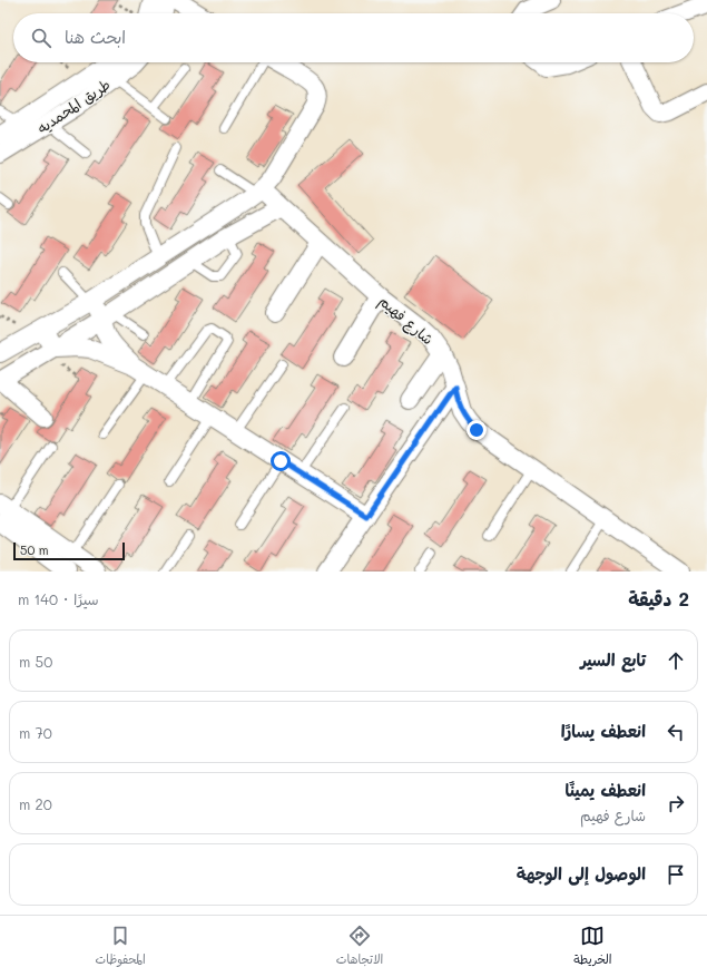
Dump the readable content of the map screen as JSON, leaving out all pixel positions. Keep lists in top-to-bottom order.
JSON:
{
  "streets": {
    "street": ["طريق المحمديه", "شارع فهيم"]
  },
  "scale_bar": "50 m",
  "page": {
    "search": "ابحث هنا",
    "scale": "50 m",
    "heading": ["2 دقيقة", "سيرًا · 140 m"],
    "list": [
      ["تابع السير", "50 m"],
      ["انعطف يسارًا", "70 m"],
      ["انعطف يمينًا", "شارع فهيم", "20 m"],
      "الوصول إلى الوجهة"
    ],
    "nav": ["الخريطة", "الاتجاهات", "المحفوظات"]
  }
}
